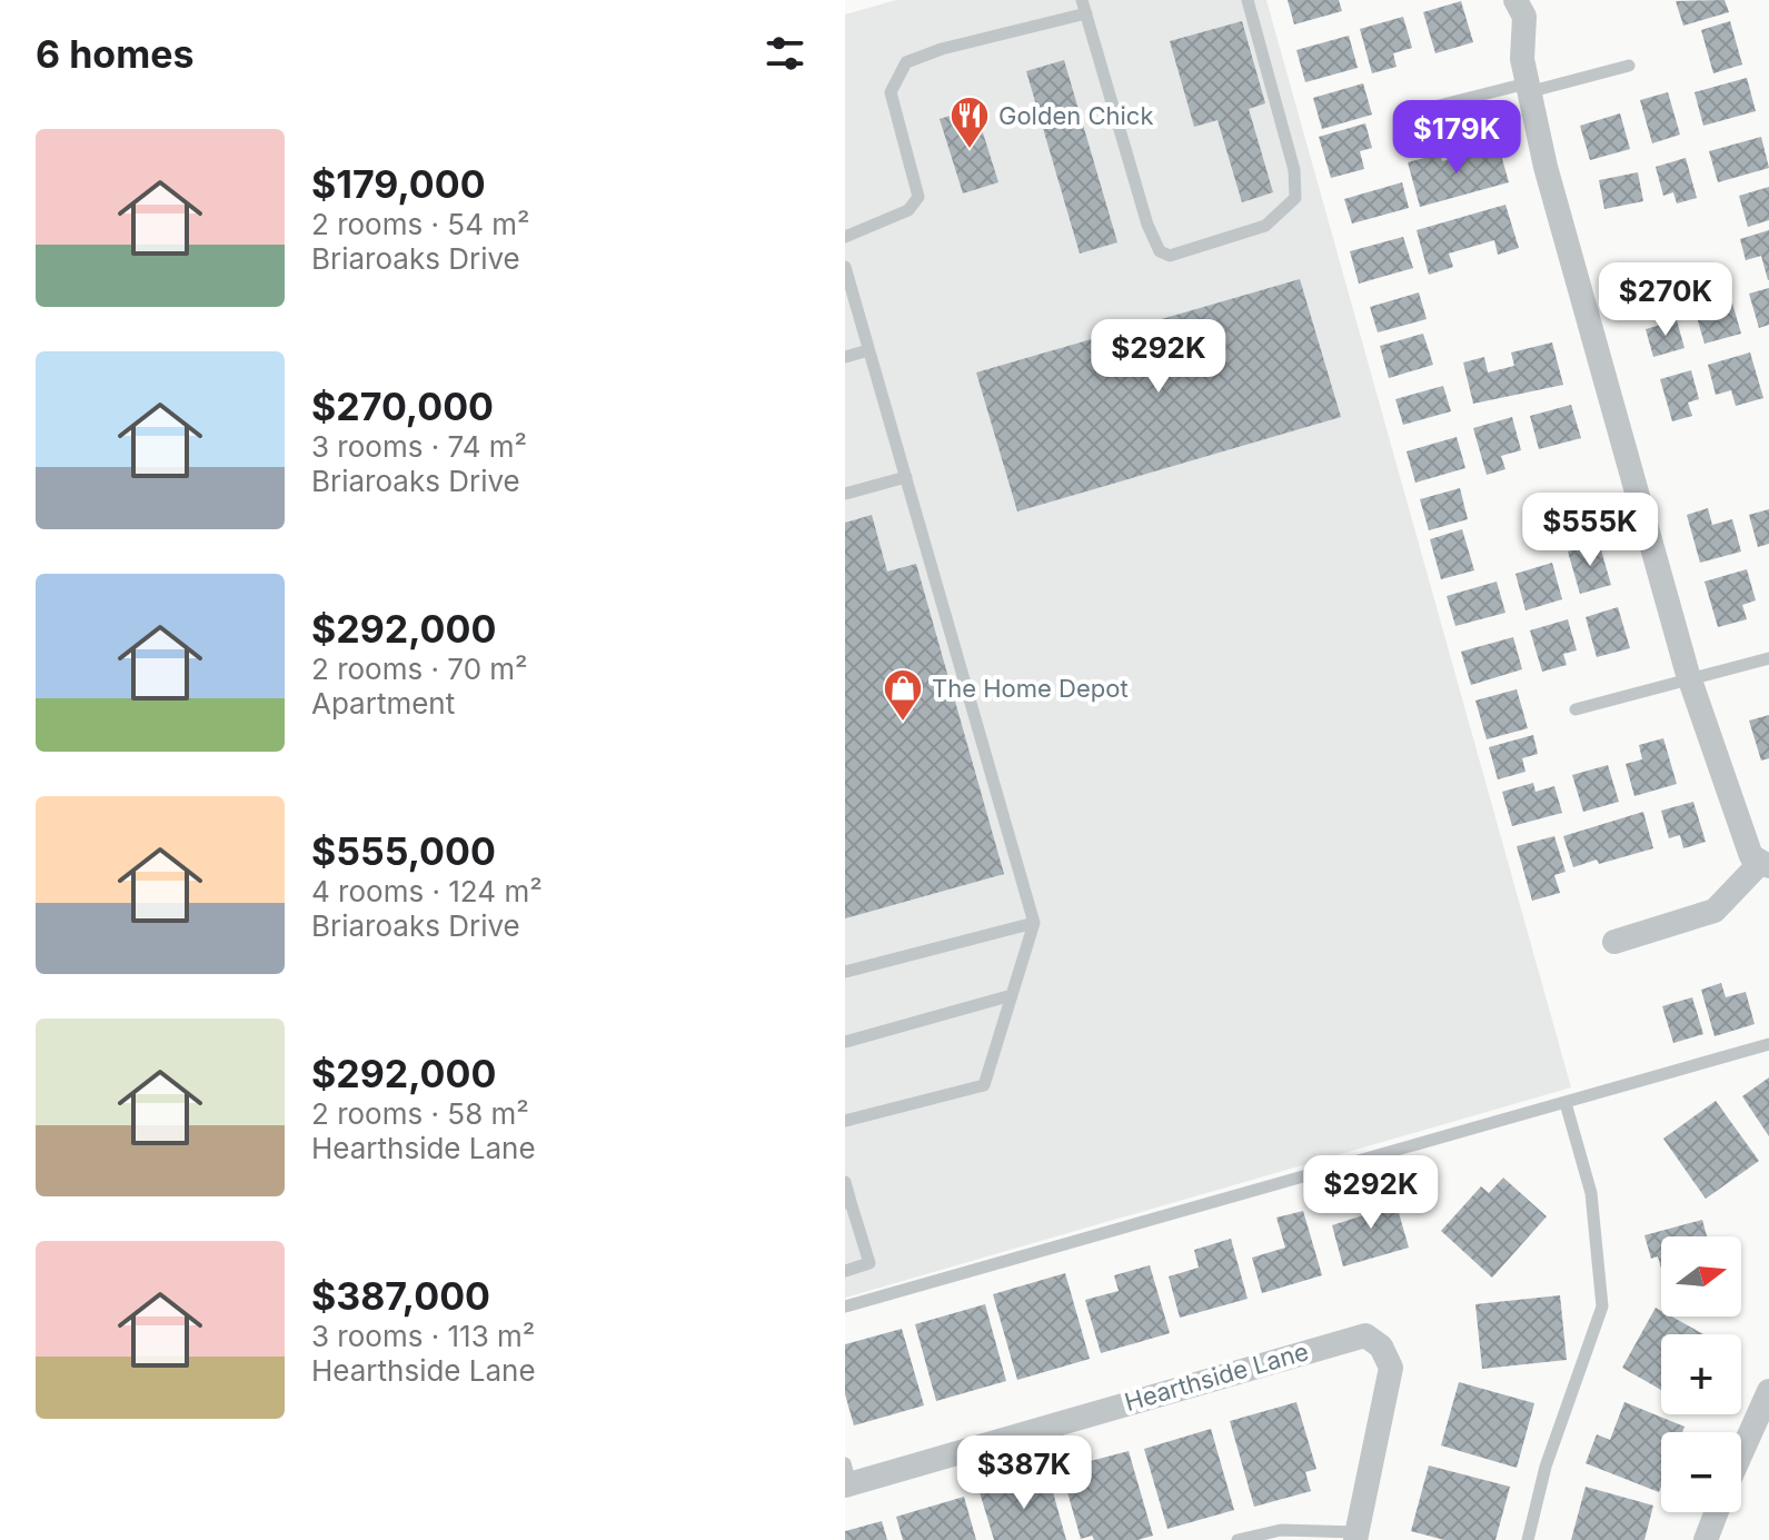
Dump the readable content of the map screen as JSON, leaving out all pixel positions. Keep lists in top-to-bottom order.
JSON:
{
  "streets": {
    "street": ["Hearthside Lane"]
  },
  "places": {
    "restaurant": ["Golden Chick"],
    "shop": ["The Home Depot"]
  },
  "north": "right",
  "page": {
    "heading": "6 homes",
    "price": [
      "$179K",
      "$270K",
      "$292K",
      "$555K",
      "$292K",
      "$387K"
    ],
    "list": [
      {
        "name": "$179,000",
        "note": "2 rooms · 54 m² · Briaroaks Drive"
      },
      {
        "name": "$270,000",
        "note": "3 rooms · 74 m² · Briaroaks Drive"
      },
      {
        "name": "$292,000",
        "note": "2 rooms · 70 m² · Apartment"
      },
      {
        "name": "$555,000",
        "note": "4 rooms · 124 m² · Briaroaks Drive"
      },
      {
        "name": "$292,000",
        "note": "2 rooms · 58 m² · Hearthside Lane"
      },
      {
        "name": "$387,000",
        "note": "3 rooms · 113 m² · Hearthside Lane"
      }
    ],
    "map_buttons": ["+", "−"]
  }
}
